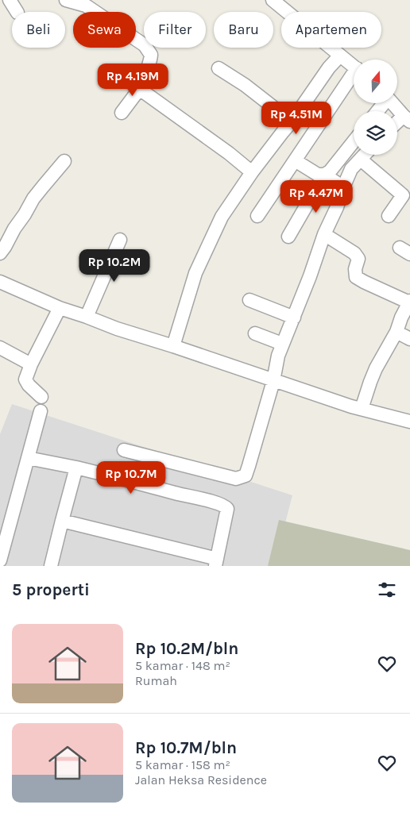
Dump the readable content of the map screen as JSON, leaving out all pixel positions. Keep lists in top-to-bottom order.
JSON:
{
  "north": "top",
  "page": {
    "chip": [
      "Beli",
      "Sewa",
      "Filter",
      "Baru",
      "Apartemen"
    ],
    "price": [
      "Rp 4.19M",
      "Rp 4.51M",
      "Rp 4.47M",
      "Rp 10.2M",
      "Rp 10.7M"
    ],
    "heading": "5 properti",
    "list": [
      {
        "name": "Rp 10.2M/bln",
        "note": "5 kamar · 148 m² · Rumah"
      },
      {
        "name": "Rp 10.7M/bln",
        "note": "5 kamar · 158 m² · Jalan Heksa Residence"
      }
    ]
  }
}
